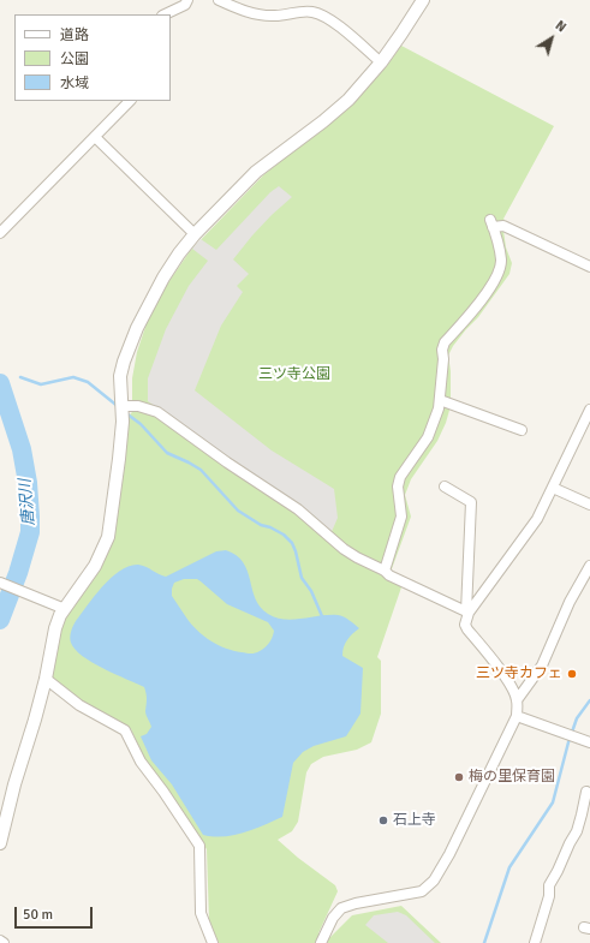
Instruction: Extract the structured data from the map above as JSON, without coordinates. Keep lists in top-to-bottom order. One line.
{"water":["唐沢川"],"parks":["三ツ寺公園"],"places":["三ツ寺カフェ","梅の里保育園","石上寺"],"legend":["道路","公園","水域"],"scale_bar":"50 m","north":"top right"}
